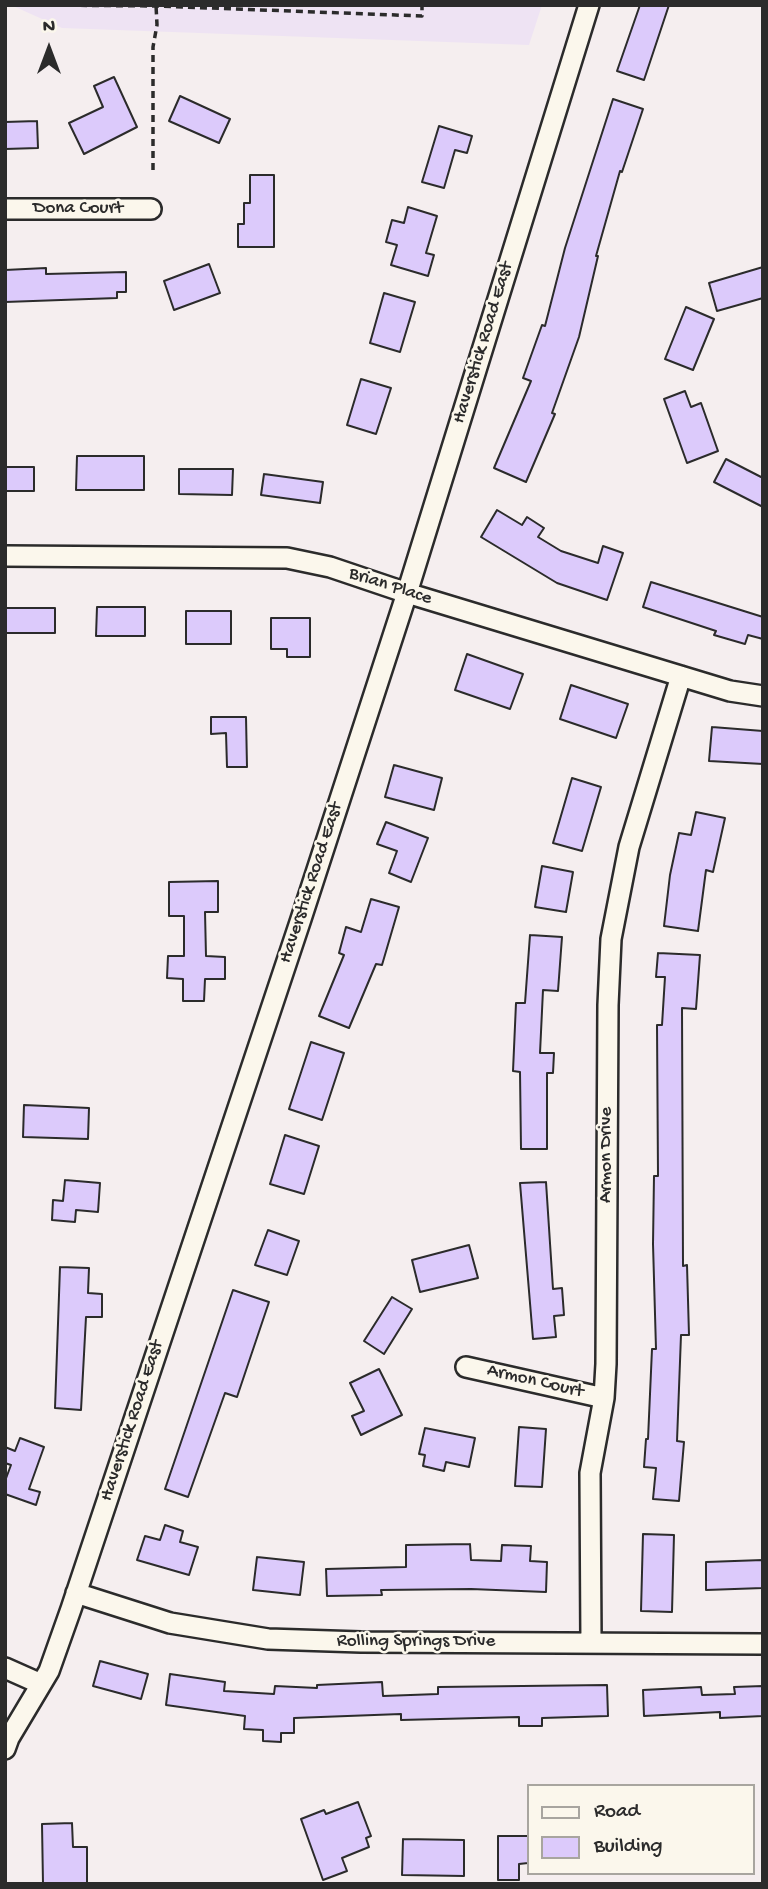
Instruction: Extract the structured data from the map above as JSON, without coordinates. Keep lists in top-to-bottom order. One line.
{"streets":{"street":["Dona Court","Haverstick Road East","Brian Place","Armon Drive","Armon Court","Rolling Springs Drive"]},"crossings":[["Haverstick Road East","Brian Place"],["Haverstick Road East","Rolling Springs Drive"],["Brian Place","Armon Drive"],["Armon Drive","Armon Court"],["Armon Drive","Rolling Springs Drive"]],"legend":["Road","Building"],"north":"top"}
